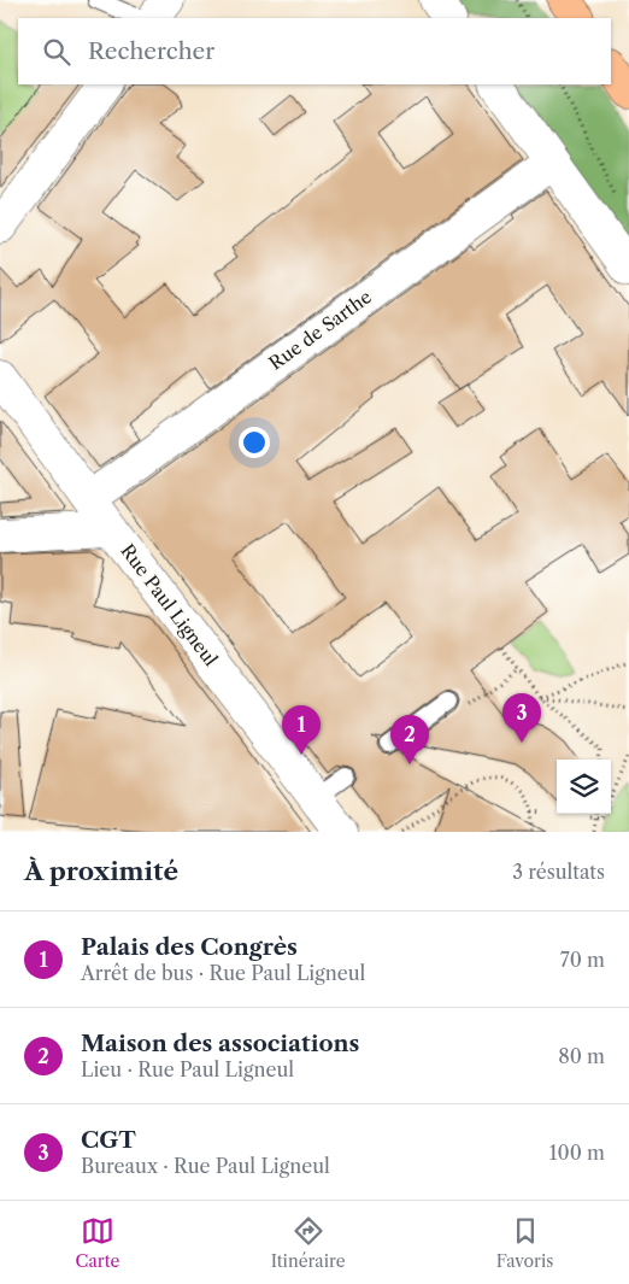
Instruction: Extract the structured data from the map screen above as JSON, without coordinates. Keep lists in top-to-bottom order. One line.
{"streets":{"street":["Rue de Sarthe","Rue Paul Ligneul"]},"crossings":[["Rue de Sarthe","Rue Paul Ligneul"]],"page":{"search":"Rechercher","pins":["3","1","2"],"heading":["À proximité","3 résultats"],"list":[{"mark":"1","name":"Palais des Congrès","note":"Arrêt de bus · Rue Paul Ligneul","value":"70 m"},{"mark":"2","name":"Maison des associations","note":"Lieu · Rue Paul Ligneul","value":"80 m"},{"mark":"3","name":"CGT","note":"Bureaux · Rue Paul Ligneul","value":"100 m"}],"nav":["Carte","Itinéraire","Favoris"]}}
